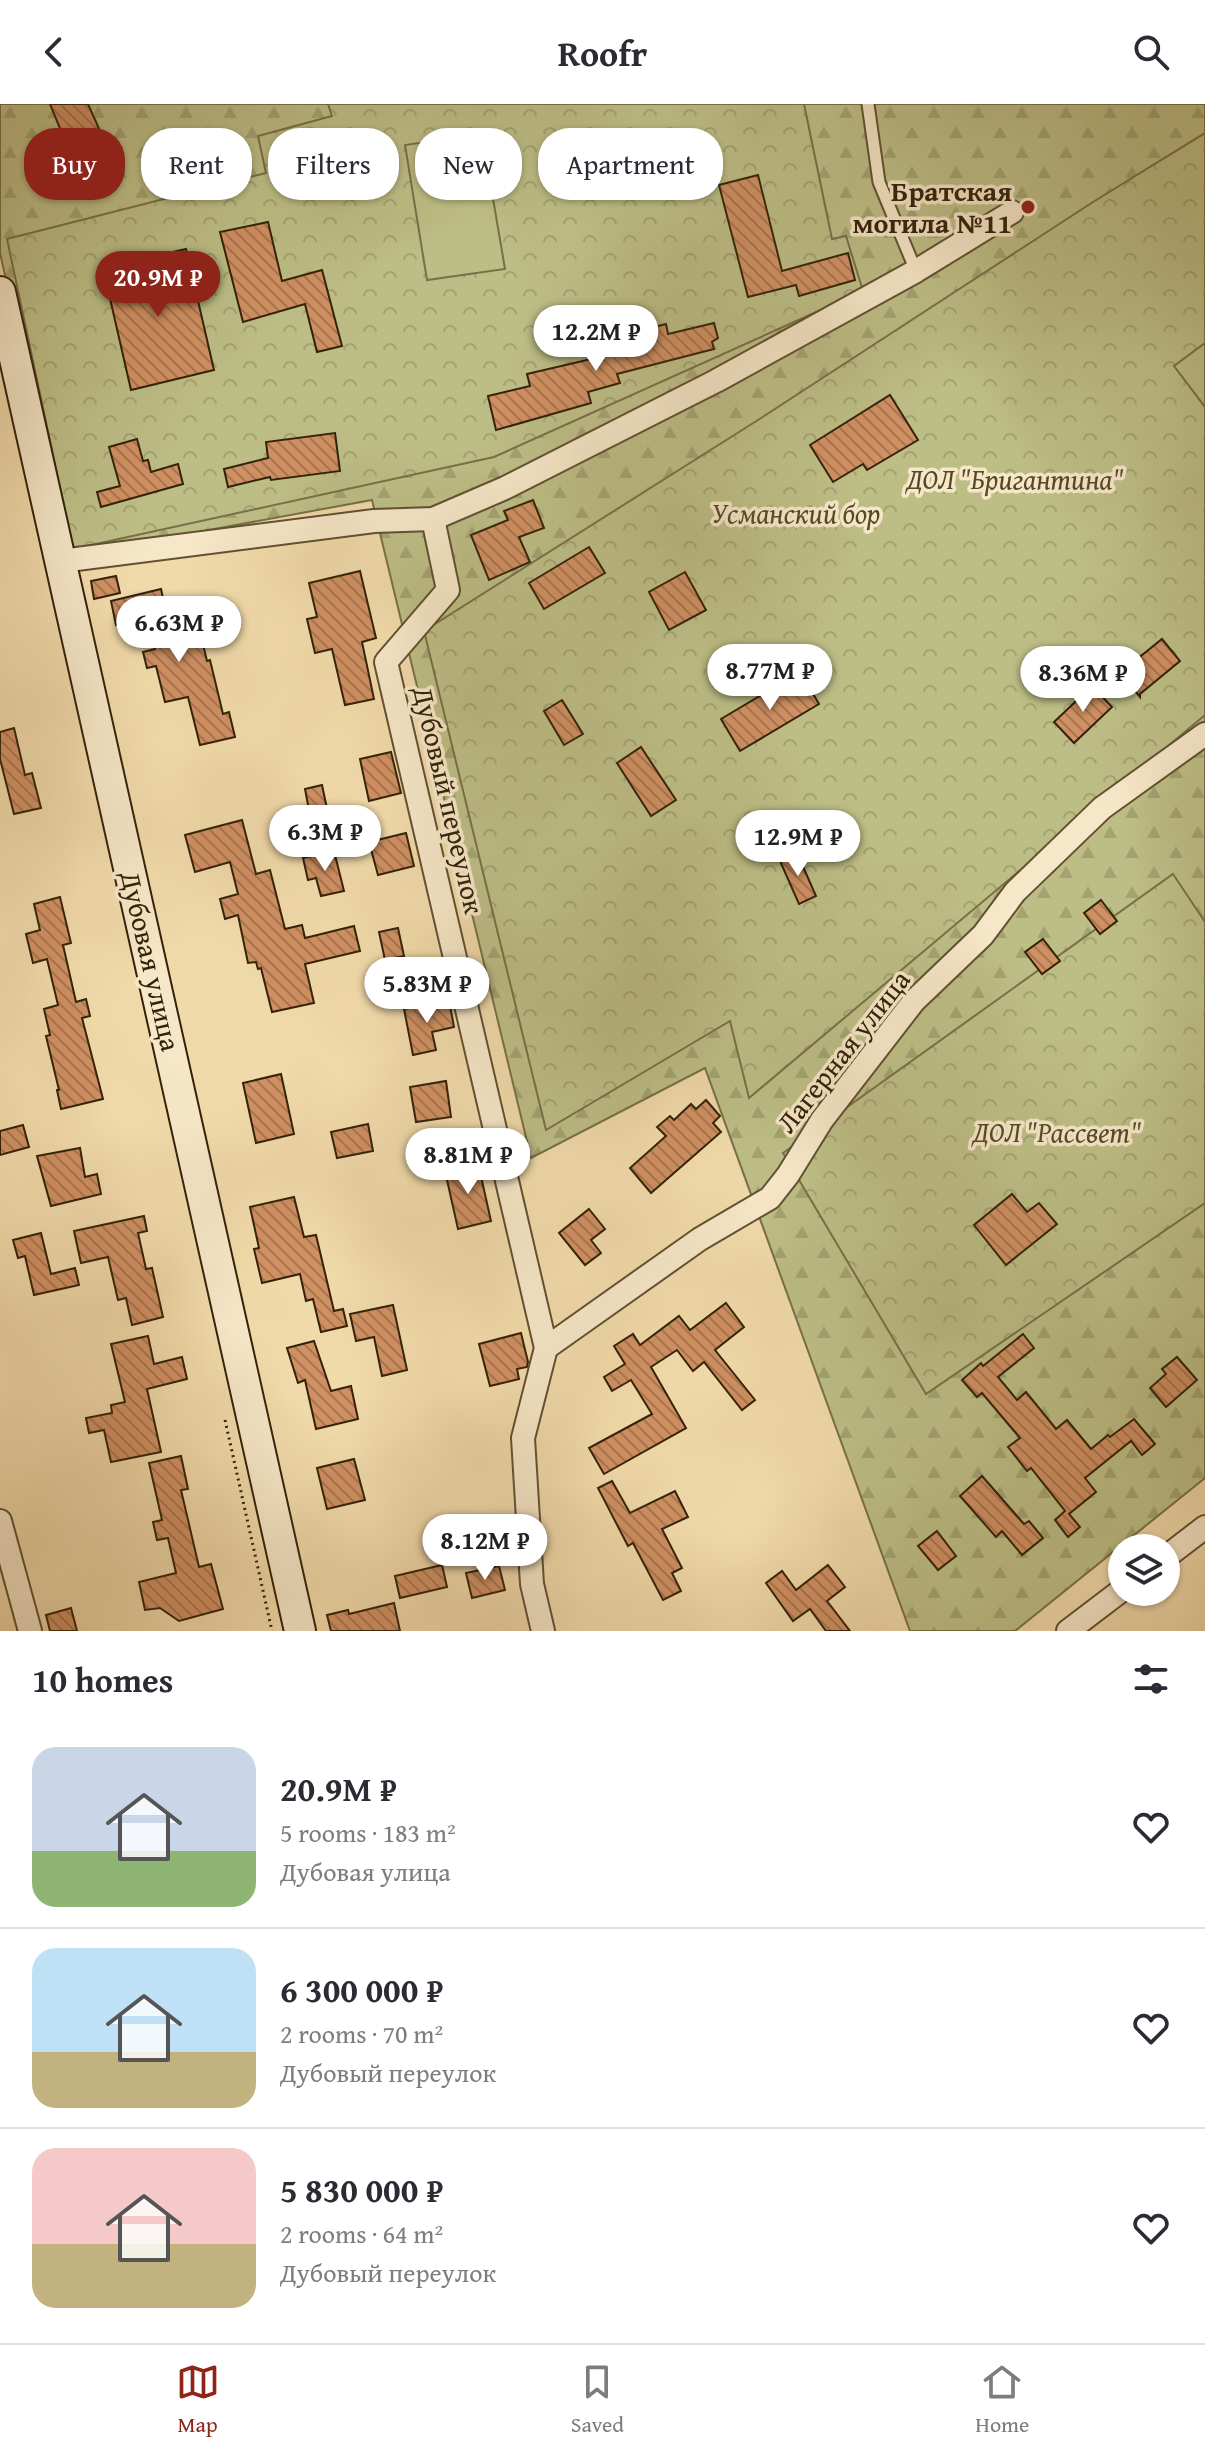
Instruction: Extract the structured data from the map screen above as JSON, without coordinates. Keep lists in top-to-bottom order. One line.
{"streets":{"street":["Дубовый переулок","Дубовая улица","Лагерная улица"]},"crossings":[["Дубовый переулок","Лагерная улица"]],"parks":["ДОЛ \"Бригантина\"","Усманский бор","ДОЛ \"Рассвет\""],"places":["Братская могила №11"],"page":{"header":"Roofr","chip":["Buy","Rent","Filters","New","Apartment"],"price":["20.9M ₽","12.2M ₽","6.63M ₽","8.77M ₽","8.36M ₽","6.3M ₽","12.9M ₽","5.83M ₽","8.81M ₽","8.12M ₽"],"heading":"10 homes","list":[{"name":"20.9M ₽","note":"5 rooms · 183 m² · Дубовая улица"},{"name":"6 300 000 ₽","note":"2 rooms · 70 m² · Дубовый переулок"},{"name":"5 830 000 ₽","note":"2 rooms · 64 m² · Дубовый переулок"}],"tabs":["Map","Saved","Home"]}}
